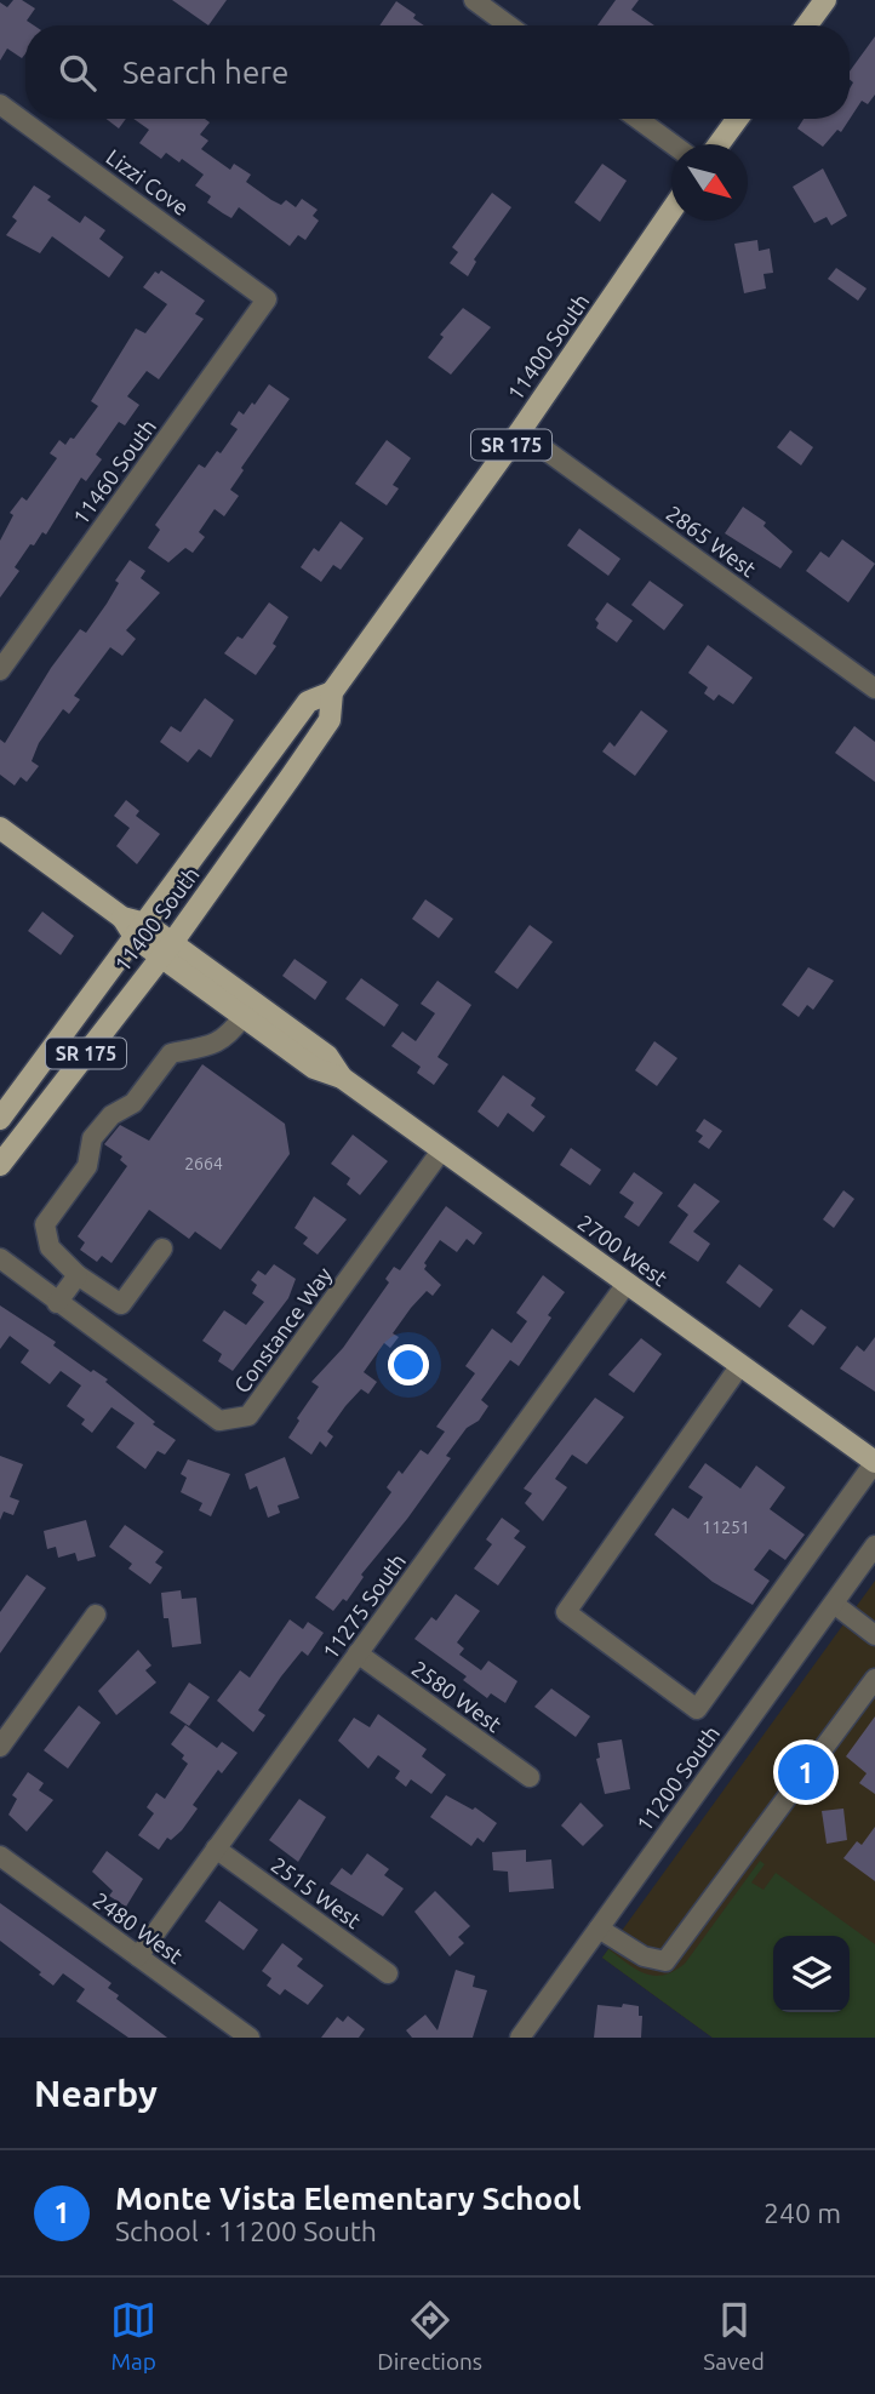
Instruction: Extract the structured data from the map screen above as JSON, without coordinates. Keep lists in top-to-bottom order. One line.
{"streets":{"main road":["11400 South","SR 175","2700 West"],"street":["Lizzi Cove","11460 South","2865 West","Constance Way","11275 South","2580 West","11200 South","2515 West","2480 West"]},"crossings":[["Lizzi Cove","11460 South"],["11400 South","2865 West"],["11400 South","2700 West"],["2700 West","Constance Way"],["2700 West","11275 South"],["11275 South","2580 West"],["11275 South","2515 West"],["11275 South","2480 West"]],"house_numbers":["2664","11251"],"north":"bottom right","page":{"search":"Search here","pins":"1","heading":"Nearby","list":[{"mark":"1","name":"Monte Vista Elementary School","note":"School · 11200 South","value":"240 m"}],"nav":["Map","Directions","Saved"]}}
